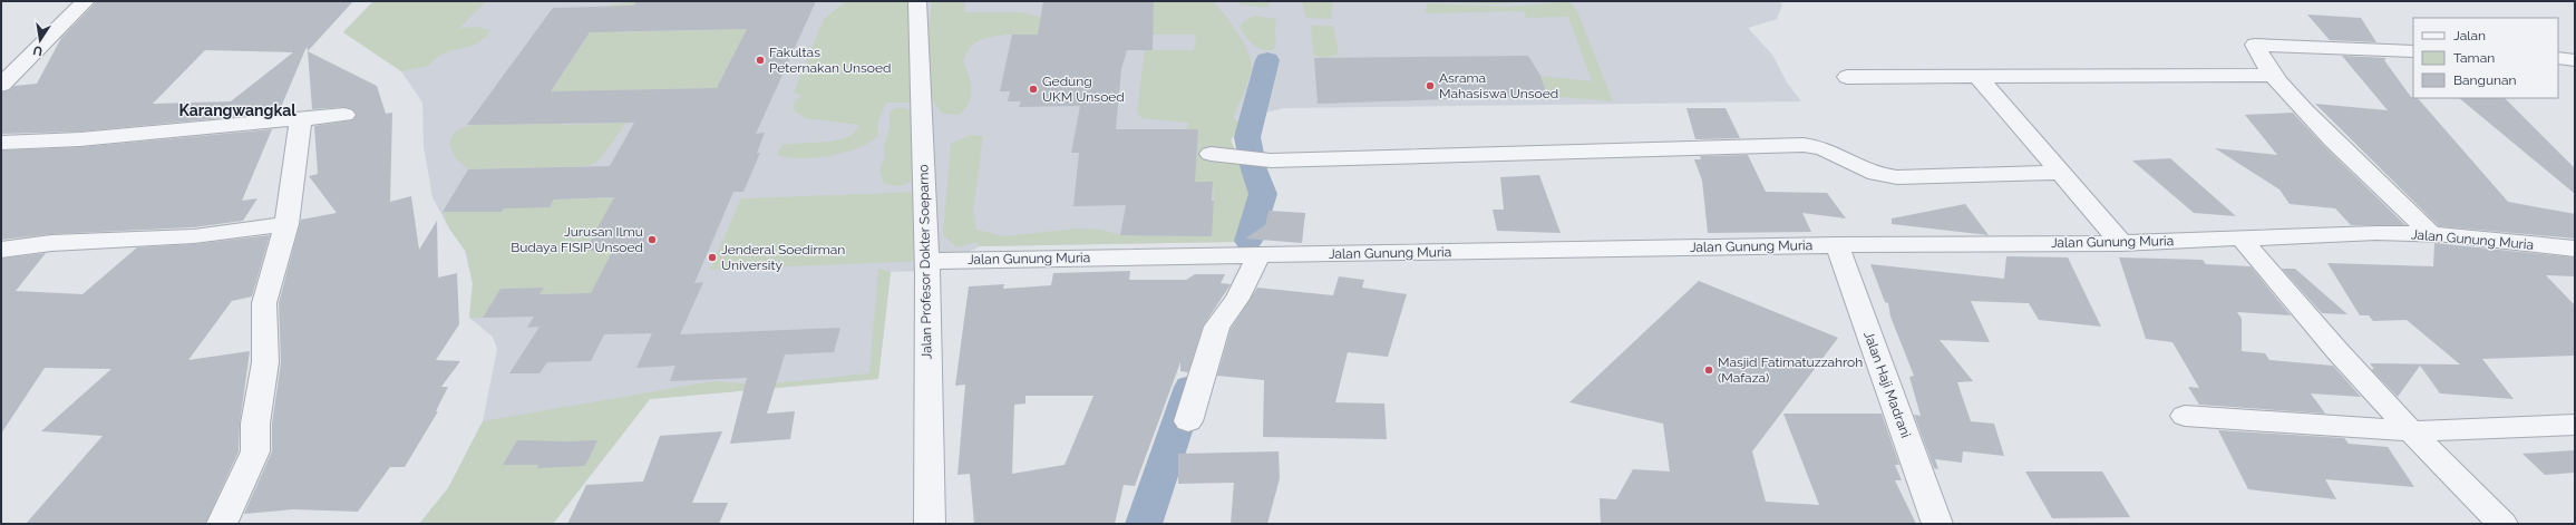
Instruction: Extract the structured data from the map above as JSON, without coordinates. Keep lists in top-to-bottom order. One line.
{"streets":{"street":["Jalan Gunung Muria","Jalan Profesor Dokter Soeparno","Jalan Haji Madrani"]},"crossings":[["Jalan Gunung Muria","Jalan Profesor Dokter Soeparno"],["Jalan Gunung Muria","Jalan Haji Madrani"]],"districts":["Karangwangkal"],"places":["Fakultas Peternakan Unsoed","Asrama Mahasiswa Unsoed","Gedung UKM Unsoed","Jurusan Ilmu Budaya FISIP Unsoed","Jenderal Soedirman University","Masjid Fatimatuzzahroh (Mafaza)"],"legend":["Jalan","Taman","Bangunan"],"north":"bottom"}
